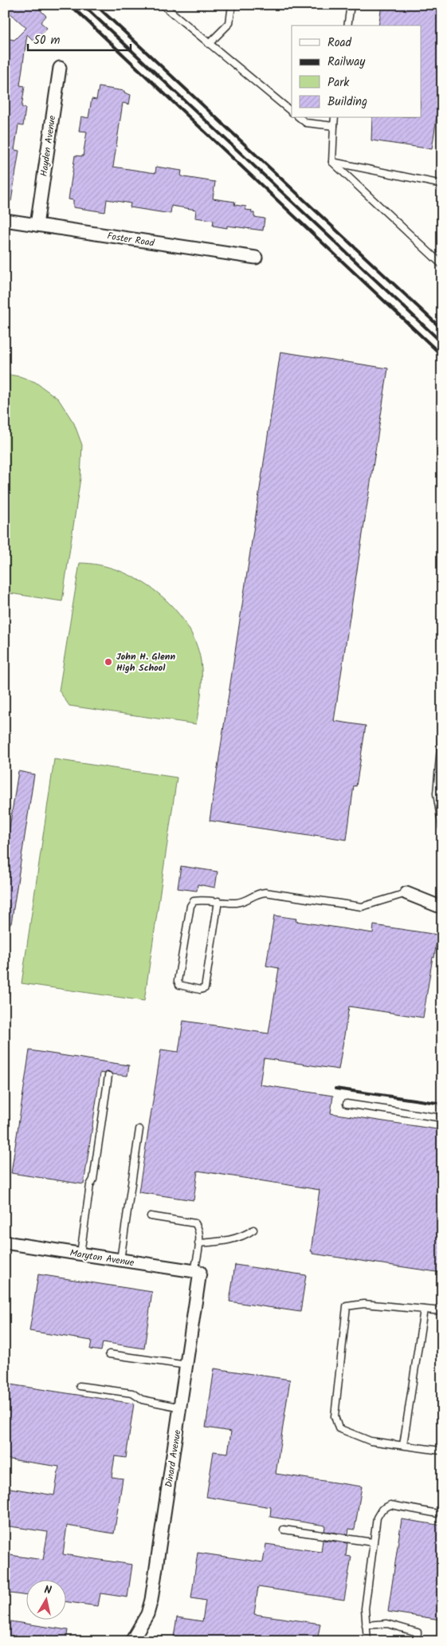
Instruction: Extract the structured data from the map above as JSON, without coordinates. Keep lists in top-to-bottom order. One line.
{"streets":{"street":["Hayden Avenue","Foster Road","Maryton Avenue","Dinard Avenue"]},"crossings":[["Hayden Avenue","Foster Road"],["Maryton Avenue","Dinard Avenue"]],"places":["John H. Glenn High School"],"legend":["Road","Railway","Park","Building"],"scale_bar":"50 m","north":"top"}
